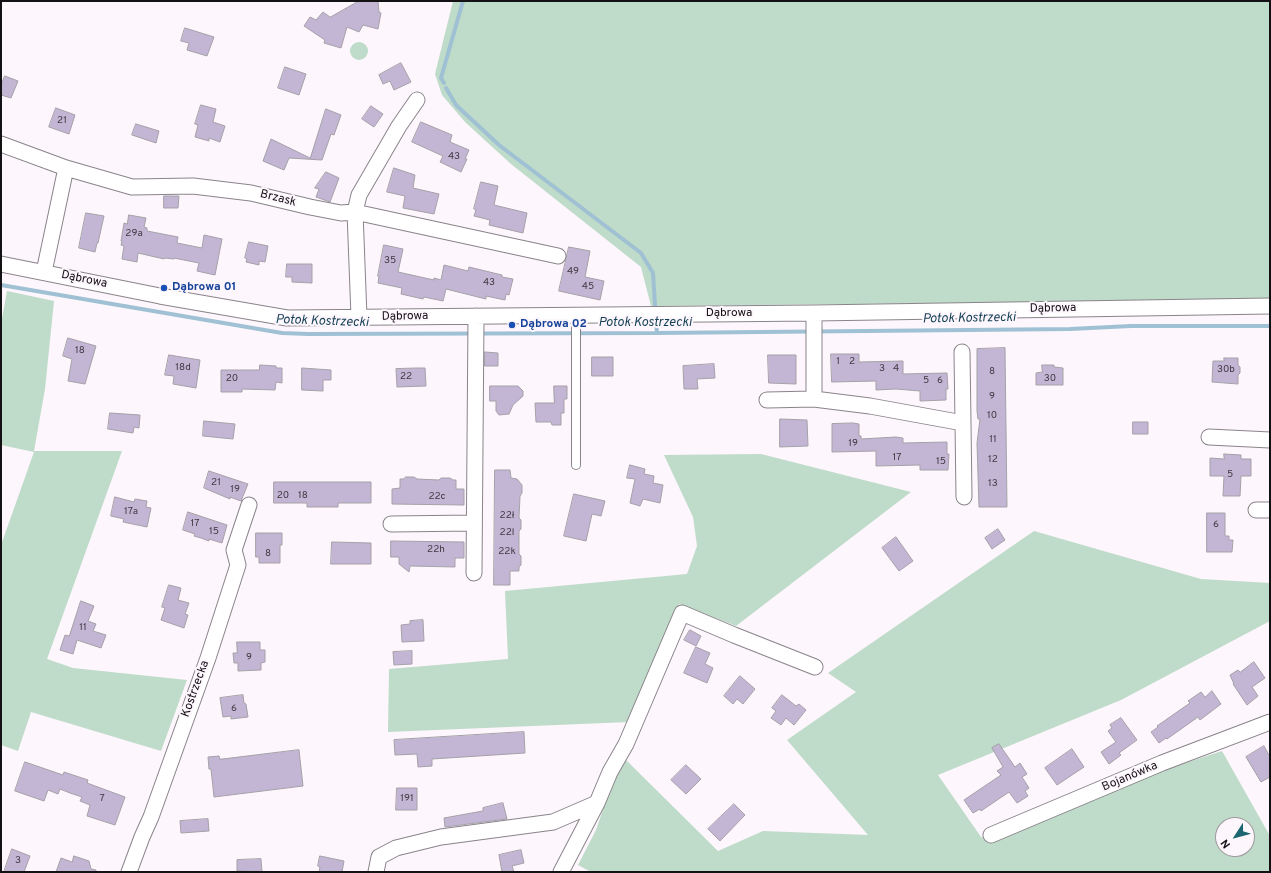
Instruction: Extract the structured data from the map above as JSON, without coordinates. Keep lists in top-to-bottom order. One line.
{"streets":{"street":["Brzask","Dąbrowa","Kostrzecka","Bojanówka"]},"water":["Potok Kostrzecki"],"places":["Dąbrowa 01","Dąbrowa 02"],"house_numbers":["21","43","29a","35","49","43","45","18","1","2","18d","3","4","30b","8","22","20","30","5","6","9","10","11","19","17","12","15","5","21","13","19","20","18","22c","17a","22ł","17","6","15","22l","22h","22k","8","11","9","6","7","191","3"],"north":"bottom left"}
